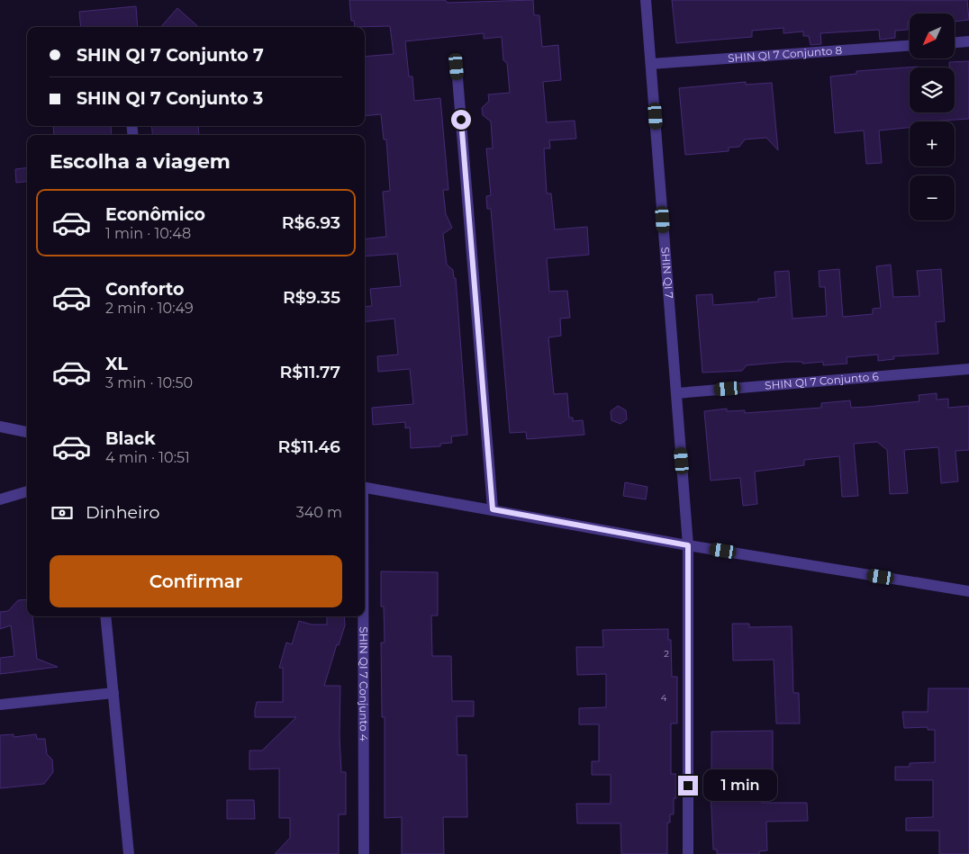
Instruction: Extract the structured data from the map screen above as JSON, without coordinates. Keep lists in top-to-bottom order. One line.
{"streets":{"street":["SHIN QI 7 Conjunto 8","SHIN QI 7","SHIN QI 7 Conjunto 6","SHIN QI 7 Conjunto 4"]},"crossings":[["SHIN QI 7 Conjunto 8","SHIN QI 7"],["SHIN QI 7","SHIN QI 7 Conjunto 6"]],"house_numbers":["2","4"],"north":"bottom left","page":{"map_buttons":["+","−"],"banner":["SHIN QI 7 Conjunto 7","SHIN QI 7 Conjunto 3"],"heading":"Escolha a viagem","list":[{"name":"Econômico","note":"1 min · 10:48","value":"R$6.93"},{"name":"Conforto","note":"2 min · 10:49","value":"R$9.35"},{"name":"XL","note":"3 min · 10:50","value":"R$11.77"},{"name":"Black","note":"4 min · 10:51","value":"R$11.46"}],"pay":["Dinheiro","340 m"],"buttons":"Confirmar","bubble":"1 min"}}
